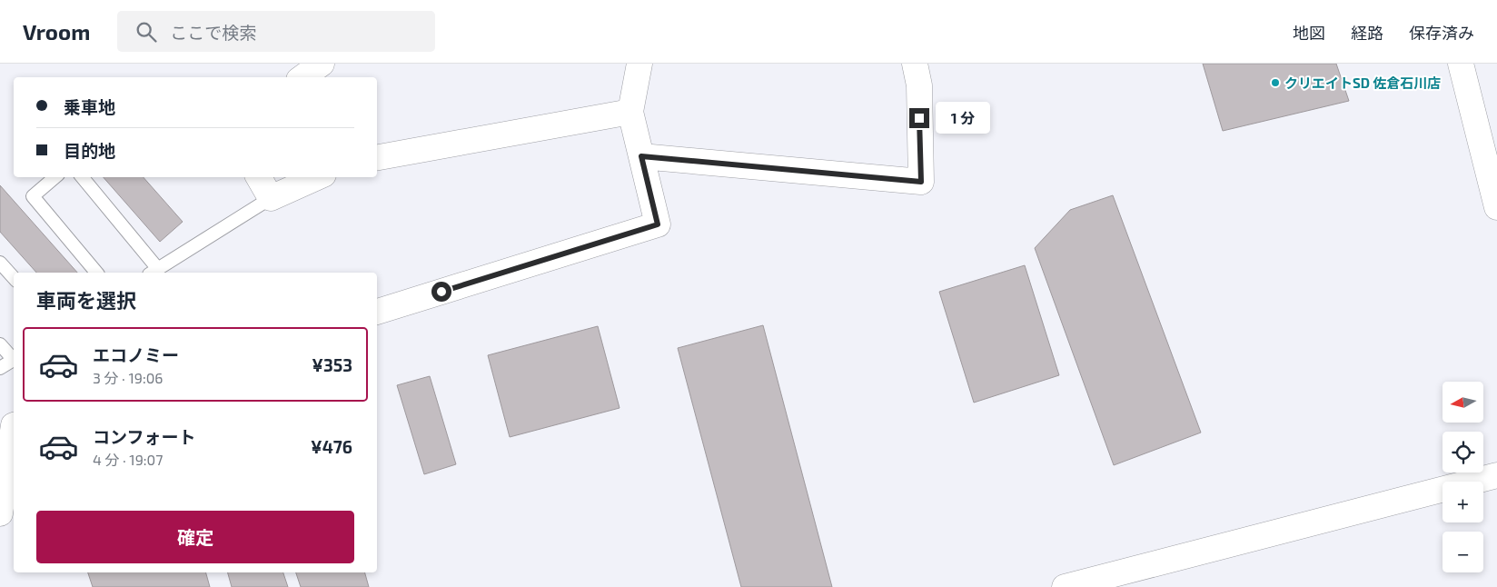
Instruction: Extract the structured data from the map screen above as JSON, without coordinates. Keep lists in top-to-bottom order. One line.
{"places":["クリエイトSD 佐倉石川店"],"north":"left","page":{"header":"Vroom","search":"ここで検索","nav":["地図","経路","保存済み"],"banner":["乗車地","目的地"],"bubble":"1 分","heading":"車両を選択","list":[{"name":"エコノミー","note":"3 分 · 19:06","value":"¥353"},{"name":"コンフォート","note":"4 分 · 19:07","value":"¥476"}],"map_buttons":["+","−"],"buttons":"確定"}}
